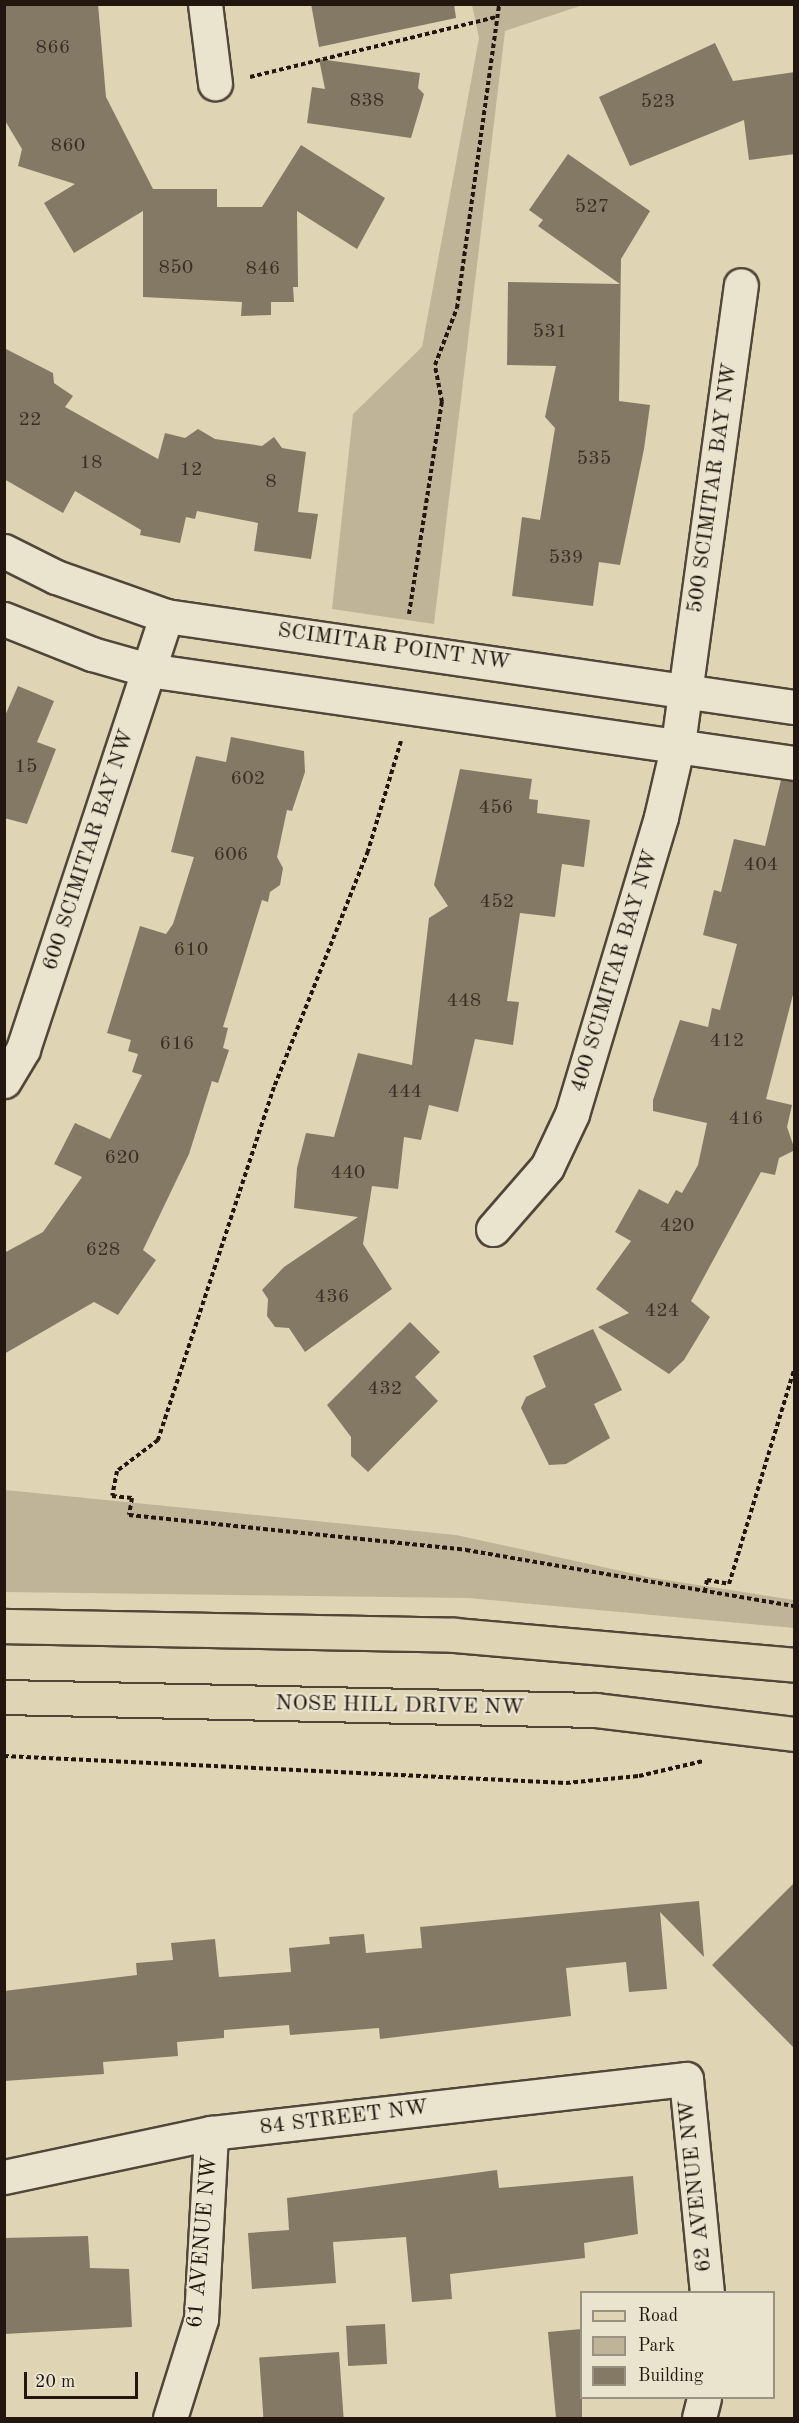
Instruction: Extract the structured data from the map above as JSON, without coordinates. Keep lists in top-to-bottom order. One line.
{"streets":{"main road":["NOSE HILL DRIVE NW"],"street":["500 SCIMITAR BAY NW","SCIMITAR POINT NW","600 SCIMITAR BAY NW","400 SCIMITAR BAY NW","84 STREET NW","62 AVENUE NW","61 AVENUE NW"]},"crossings":[["500 SCIMITAR BAY NW","SCIMITAR POINT NW"],["500 SCIMITAR BAY NW","400 SCIMITAR BAY NW"],["SCIMITAR POINT NW","600 SCIMITAR BAY NW"],["SCIMITAR POINT NW","400 SCIMITAR BAY NW"],["84 STREET NW","62 AVENUE NW"],["84 STREET NW","61 AVENUE NW"]],"house_numbers":["866","838","523","860","527","850","846","531","22","535","18","12","8","539","15","602","456","606","404","452","610","448","412","616","444","416","620","440","420","628","436","424","432"],"legend":["Road","Park","Building"],"scale_bar":"20 m"}
